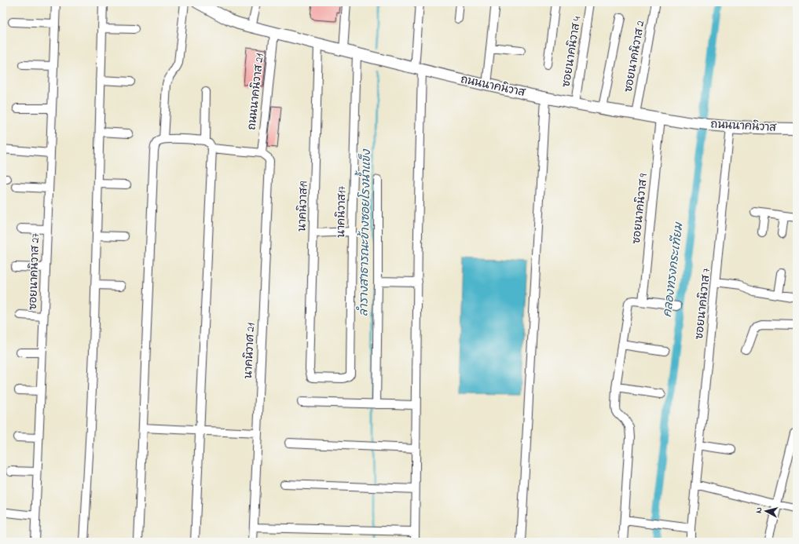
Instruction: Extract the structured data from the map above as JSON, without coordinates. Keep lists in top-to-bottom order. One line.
{"streets":{"main road":["ถนนนาคนิวาส"],"street":["ซอยนาคนิวาส 4","ซอยนาคนิวาส 2","ถนนนาคนิวาส 21","นาคนิวาส19","ซอยนาคนิวาส 9","นาคนิวาส17","ซอยนาคนิวาส 27","ซอยนาคนิวาส 7","นาคนิวาศ 21"]},"crossings":[["ซอยนาคนิวาส 4","ถนนนาคนิวาส"],["ซอยนาคนิวาส 2","ถนนนาคนิวาส"],["ถนนนาคนิวาส","ถนนนาคนิวาส 21"],["ถนนนาคนิวาส","นาคนิวาส19"],["ถนนนาคนิวาส","ซอยนาคนิวาส 9"],["ถนนนาคนิวาส","นาคนิวาส17"],["ถนนนาคนิวาส","ซอยนาคนิวาส 7"],["ถนนนาคนิวาส 21","นาคนิวาศ 21"],["นาคนิวาส19","นาคนิวาส17"]],"water":["ลำรางสาธารณะข้างซอยโรงน้ำแข็ง","คลองทรงกระเทียม"],"north":"left"}
